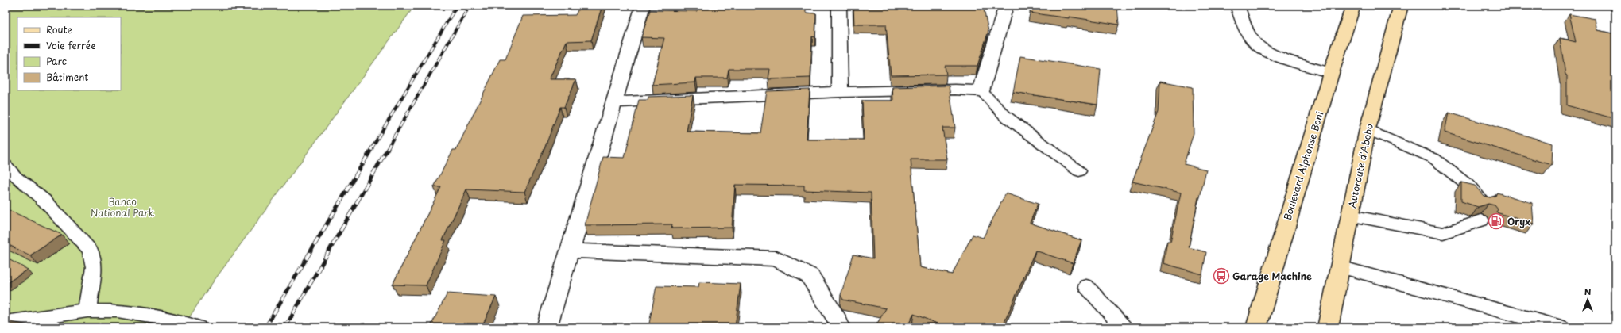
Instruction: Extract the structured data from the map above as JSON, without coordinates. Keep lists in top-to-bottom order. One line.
{"streets":{"main road":["Boulevard Alphonse Boni","Autoroute d'Abobo"]},"parks":["Banco National Park"],"places":{"fuel station":["Oryx"],"bus stop":["Garage Machine"]},"legend":["Route","Voie ferrée","Parc","Bâtiment"],"north":"top"}
